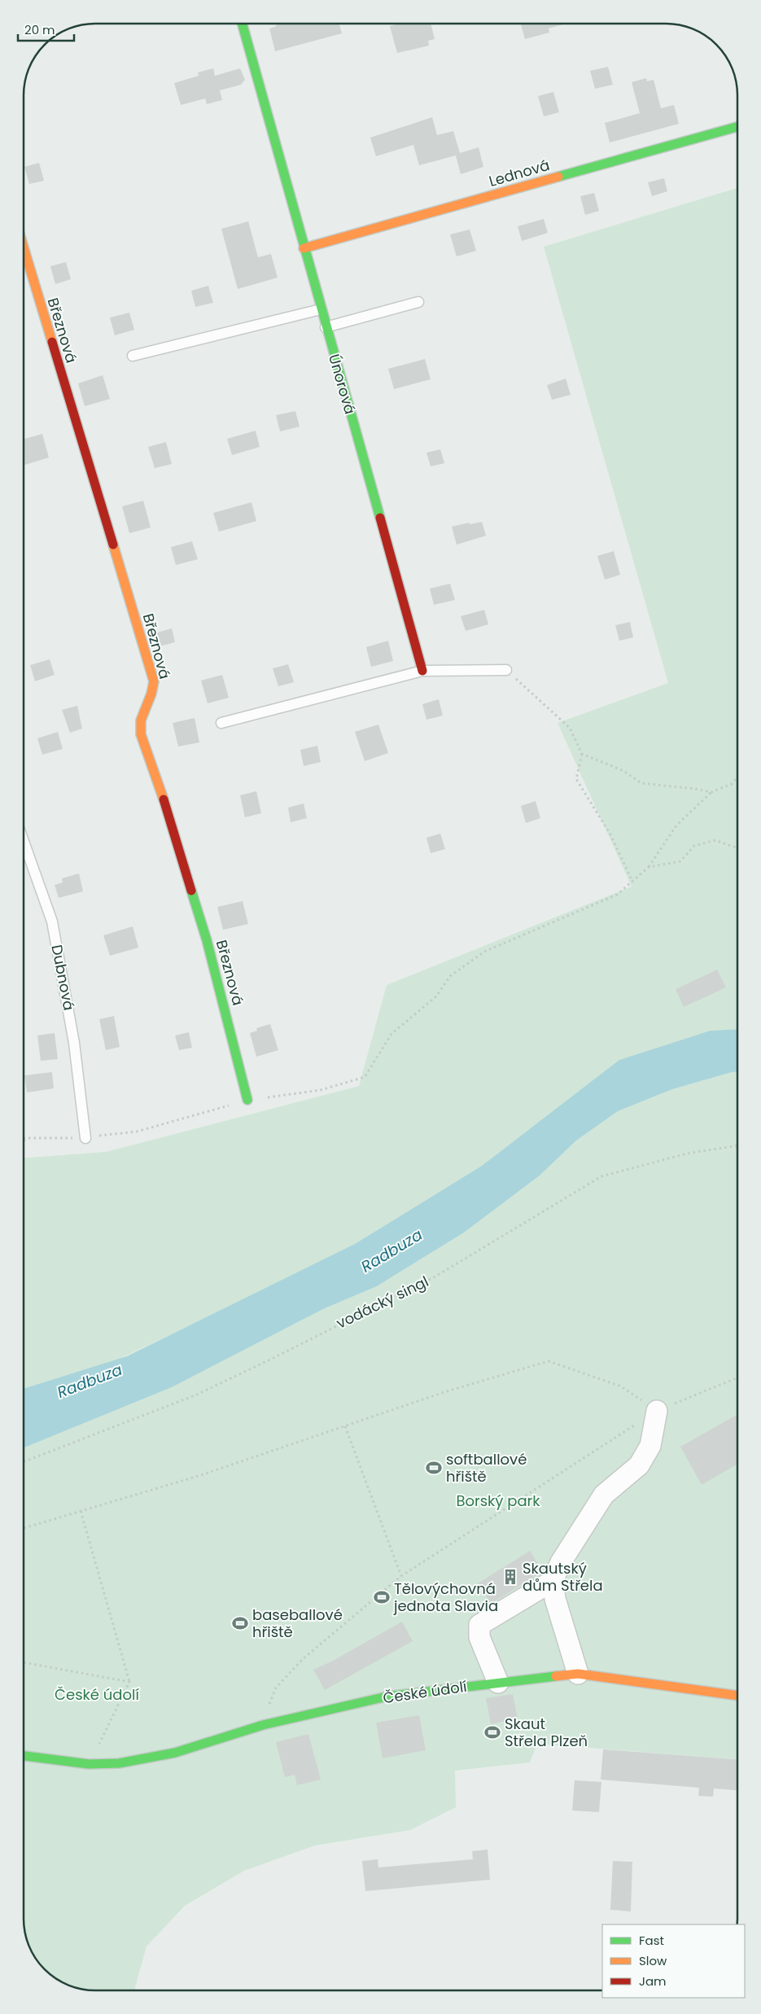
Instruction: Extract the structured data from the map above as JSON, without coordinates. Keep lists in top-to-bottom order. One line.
{"streets":{"street":["Lednová","Březnová","Únorová","České údolí"],"lane":["Dubnová"],"path":["vodácký singl"]},"crossings":[["Lednová","Únorová"]],"water":["Radbuza"],"parks":["Borský park","České údolí"],"places":{"sports":["softballové hřiště","Tělovýchovná jednota Slavia","baseballové hřiště","Skaut Střela Plzeň"],"building":["Skautský dům Střela"]},"legend":["Fast","Slow","Jam"],"scale_bar":"20 m"}
